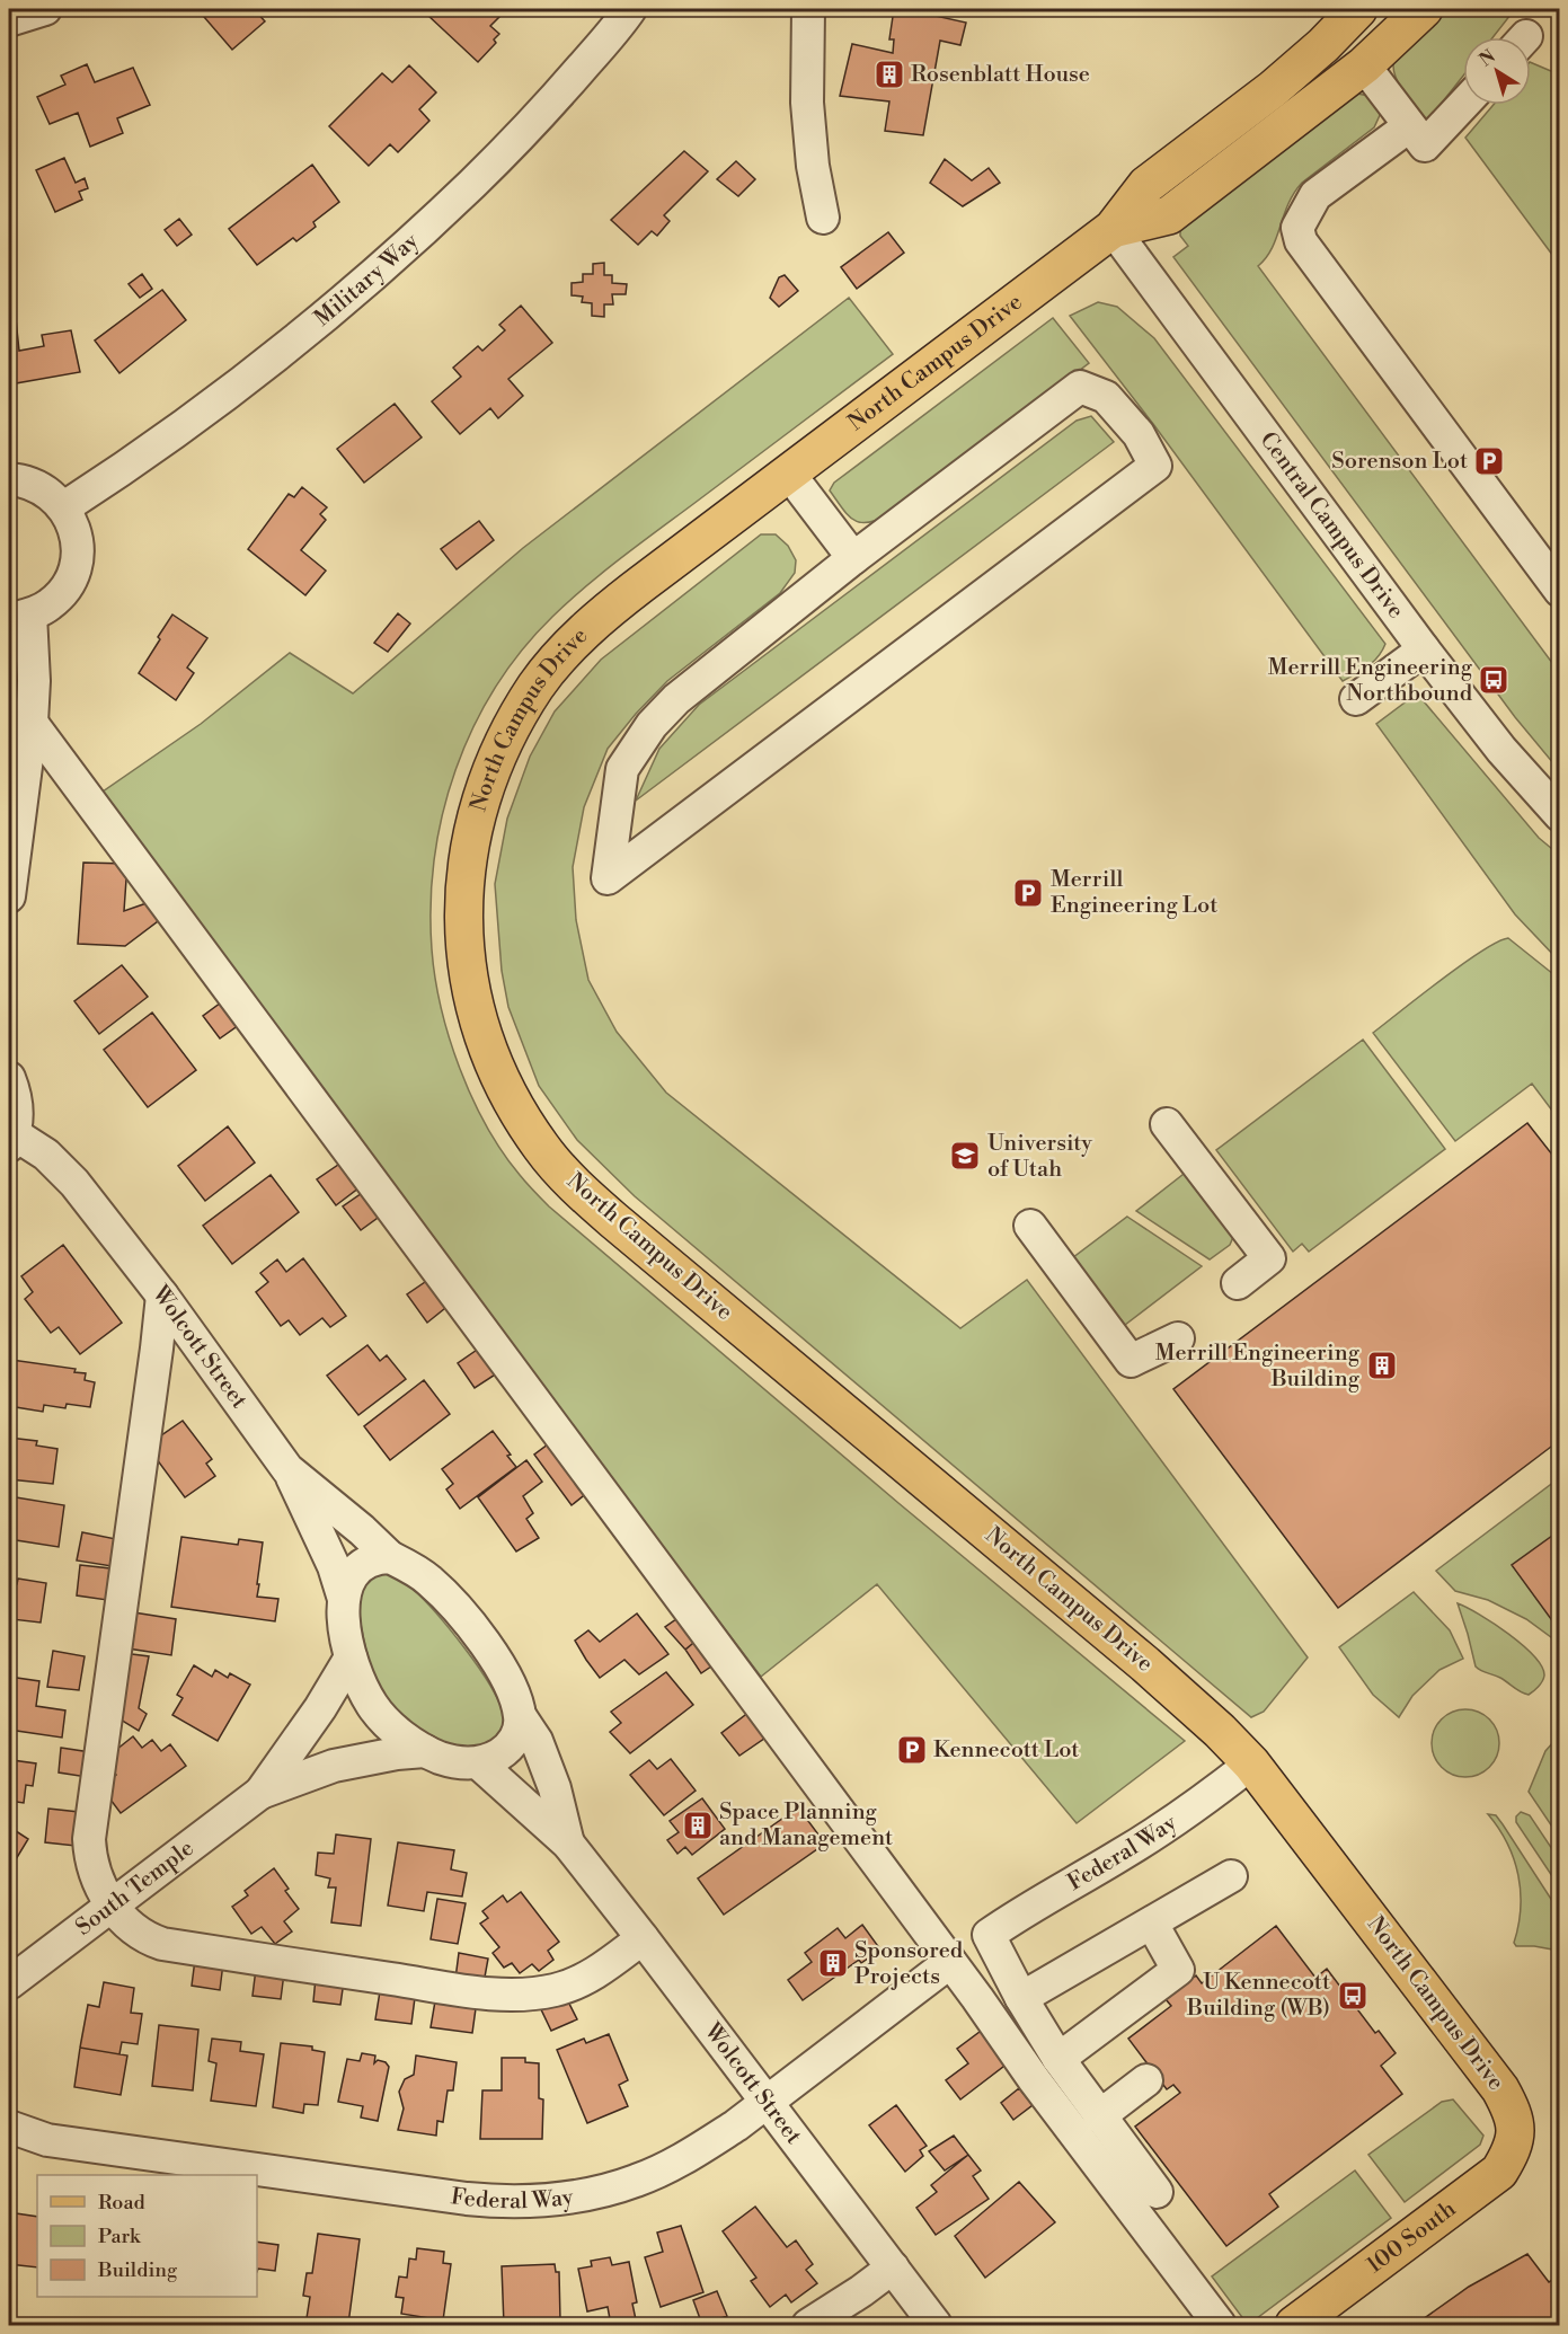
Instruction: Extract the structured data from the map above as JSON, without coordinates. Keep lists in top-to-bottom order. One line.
{"streets":{"main road":["North Campus Drive","100 South"],"street":["Military Way","Central Campus Drive","Wolcott Street","Federal Way","South Temple"]},"crossings":[["North Campus Drive","Central Campus Drive"],["North Campus Drive","Federal Way"],["North Campus Drive","100 South"],["Wolcott Street","Federal Way"]],"places":{"building":["Rosenblatt House","Merrill Engineering Building","Space Planning and Management","Sponsored Projects"],"parking":["Sorenson Lot","Merrill Engineering Lot","Kennecott Lot"],"bus stop":["Merrill Engineering Northbound","U Kennecott Building (WB)"],"school or university":["University of Utah"]},"legend":["Road","Park","Building"],"north":"top left"}
